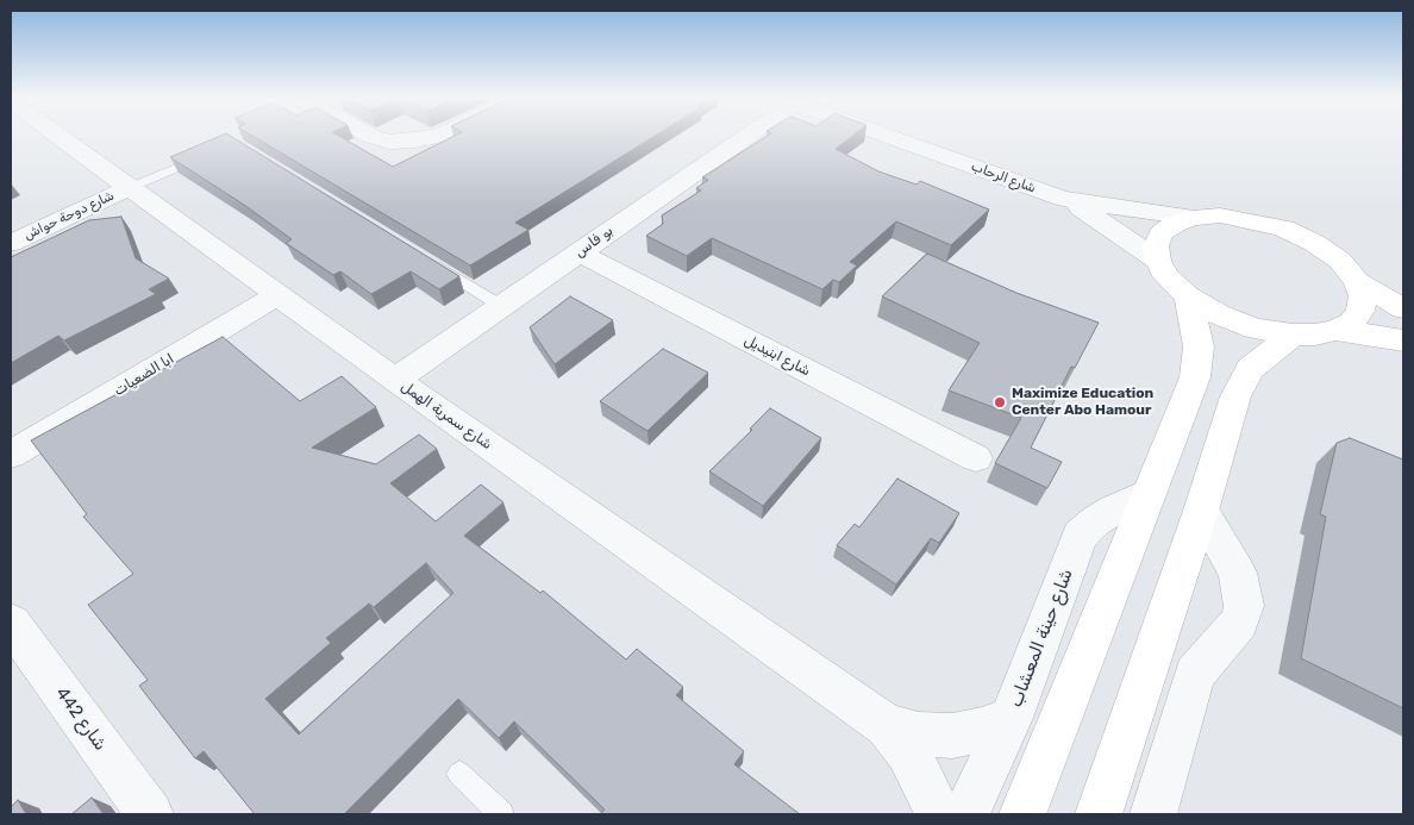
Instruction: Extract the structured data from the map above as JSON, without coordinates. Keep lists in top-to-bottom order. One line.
{"streets":{"street":["شارع الرحاب","شارع دوحة حواش","بو فاس","شارع ابنيديل","ابا الضعيات","شارع سمرية الهمل","شارع حينة المعشاب","شارع 442"]},"crossings":[["شارع دوحة حواش","شارع سمرية الهمل"],["بو فاس","شارع ابنيديل"],["بو فاس","شارع سمرية الهمل"],["ابا الضعيات","شارع سمرية الهمل"],["شارع سمرية الهمل","شارع حينة المعشاب"]],"places":["Maximize Education Center Abo Hamour"]}
